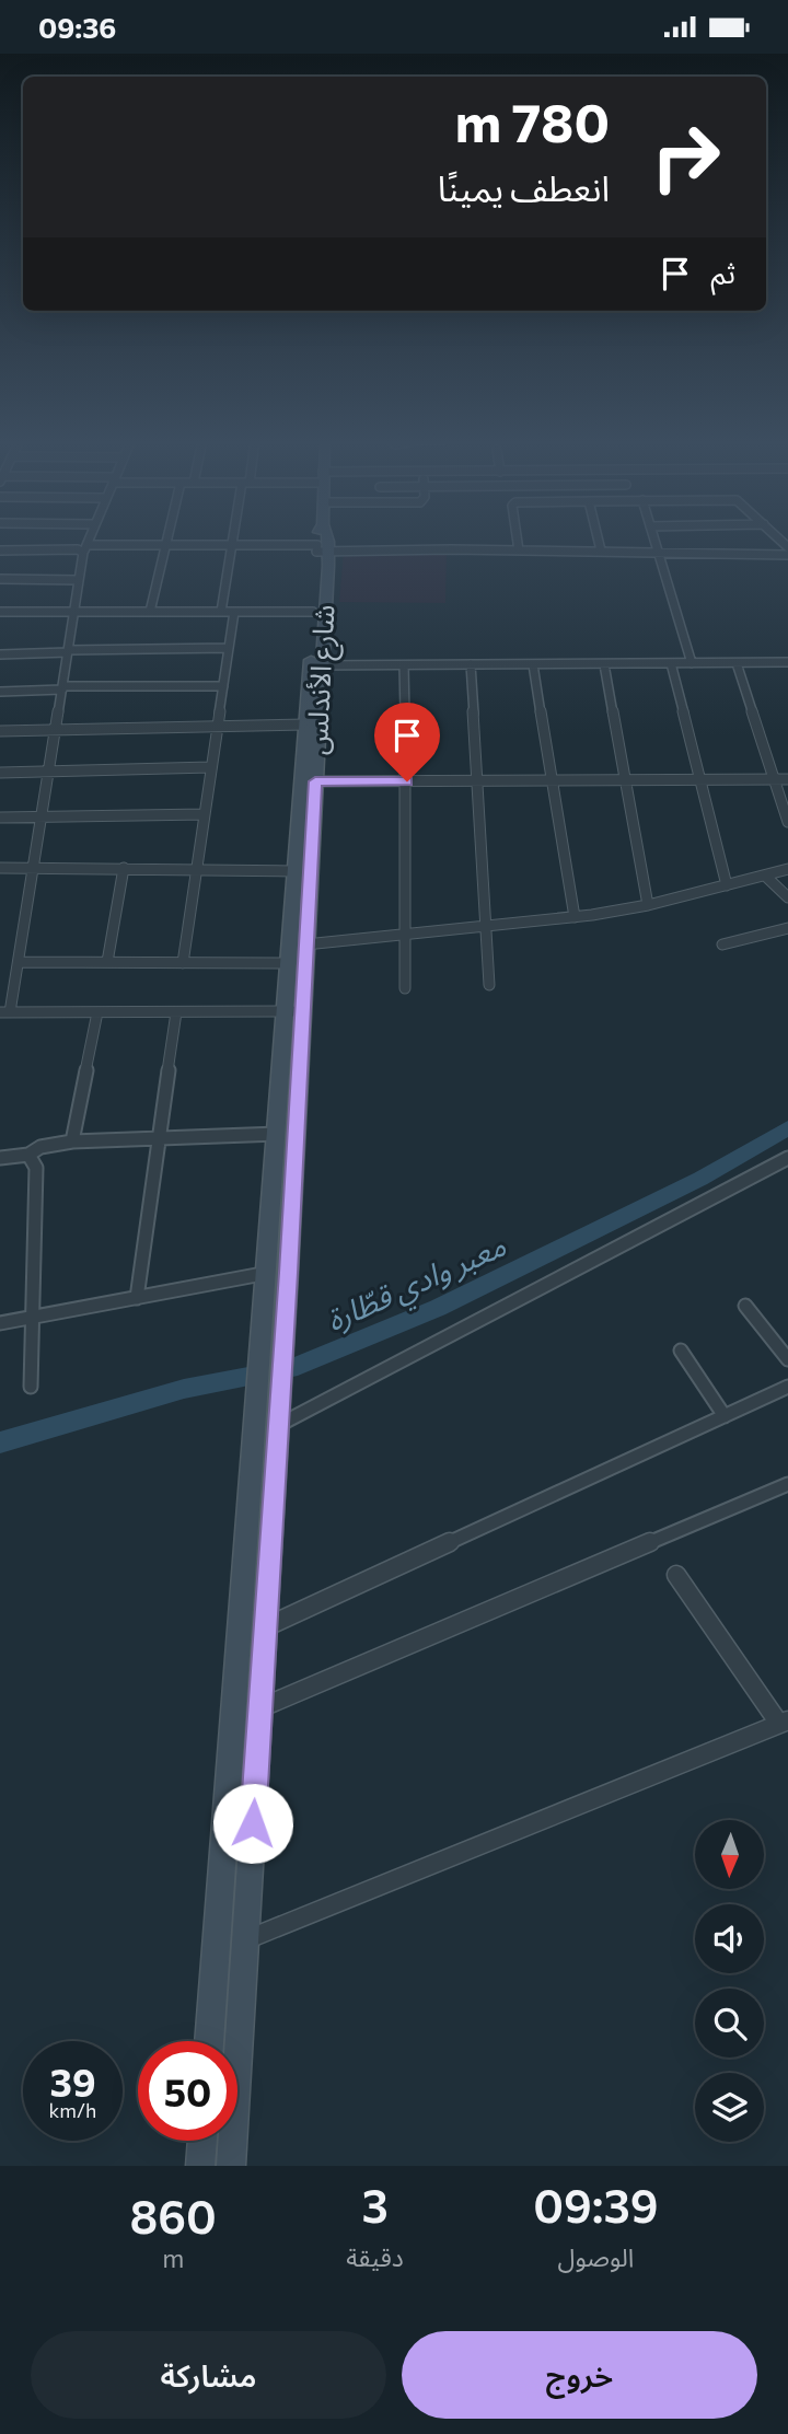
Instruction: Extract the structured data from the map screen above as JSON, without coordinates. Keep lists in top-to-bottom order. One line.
{"streets":{"main road":["شارع الأندلس"]},"water":["معبر وادي قطّارة"],"north":"bottom","page":{"status":"09:36","turn":["780 m","انعطف يمينًا"],"then":"ثم","speed":"39 km/h","limit":"50","eta":["09:39","الوصول","3","دقيقة","860","m"],"buttons":["خروج","مشاركة"]}}
